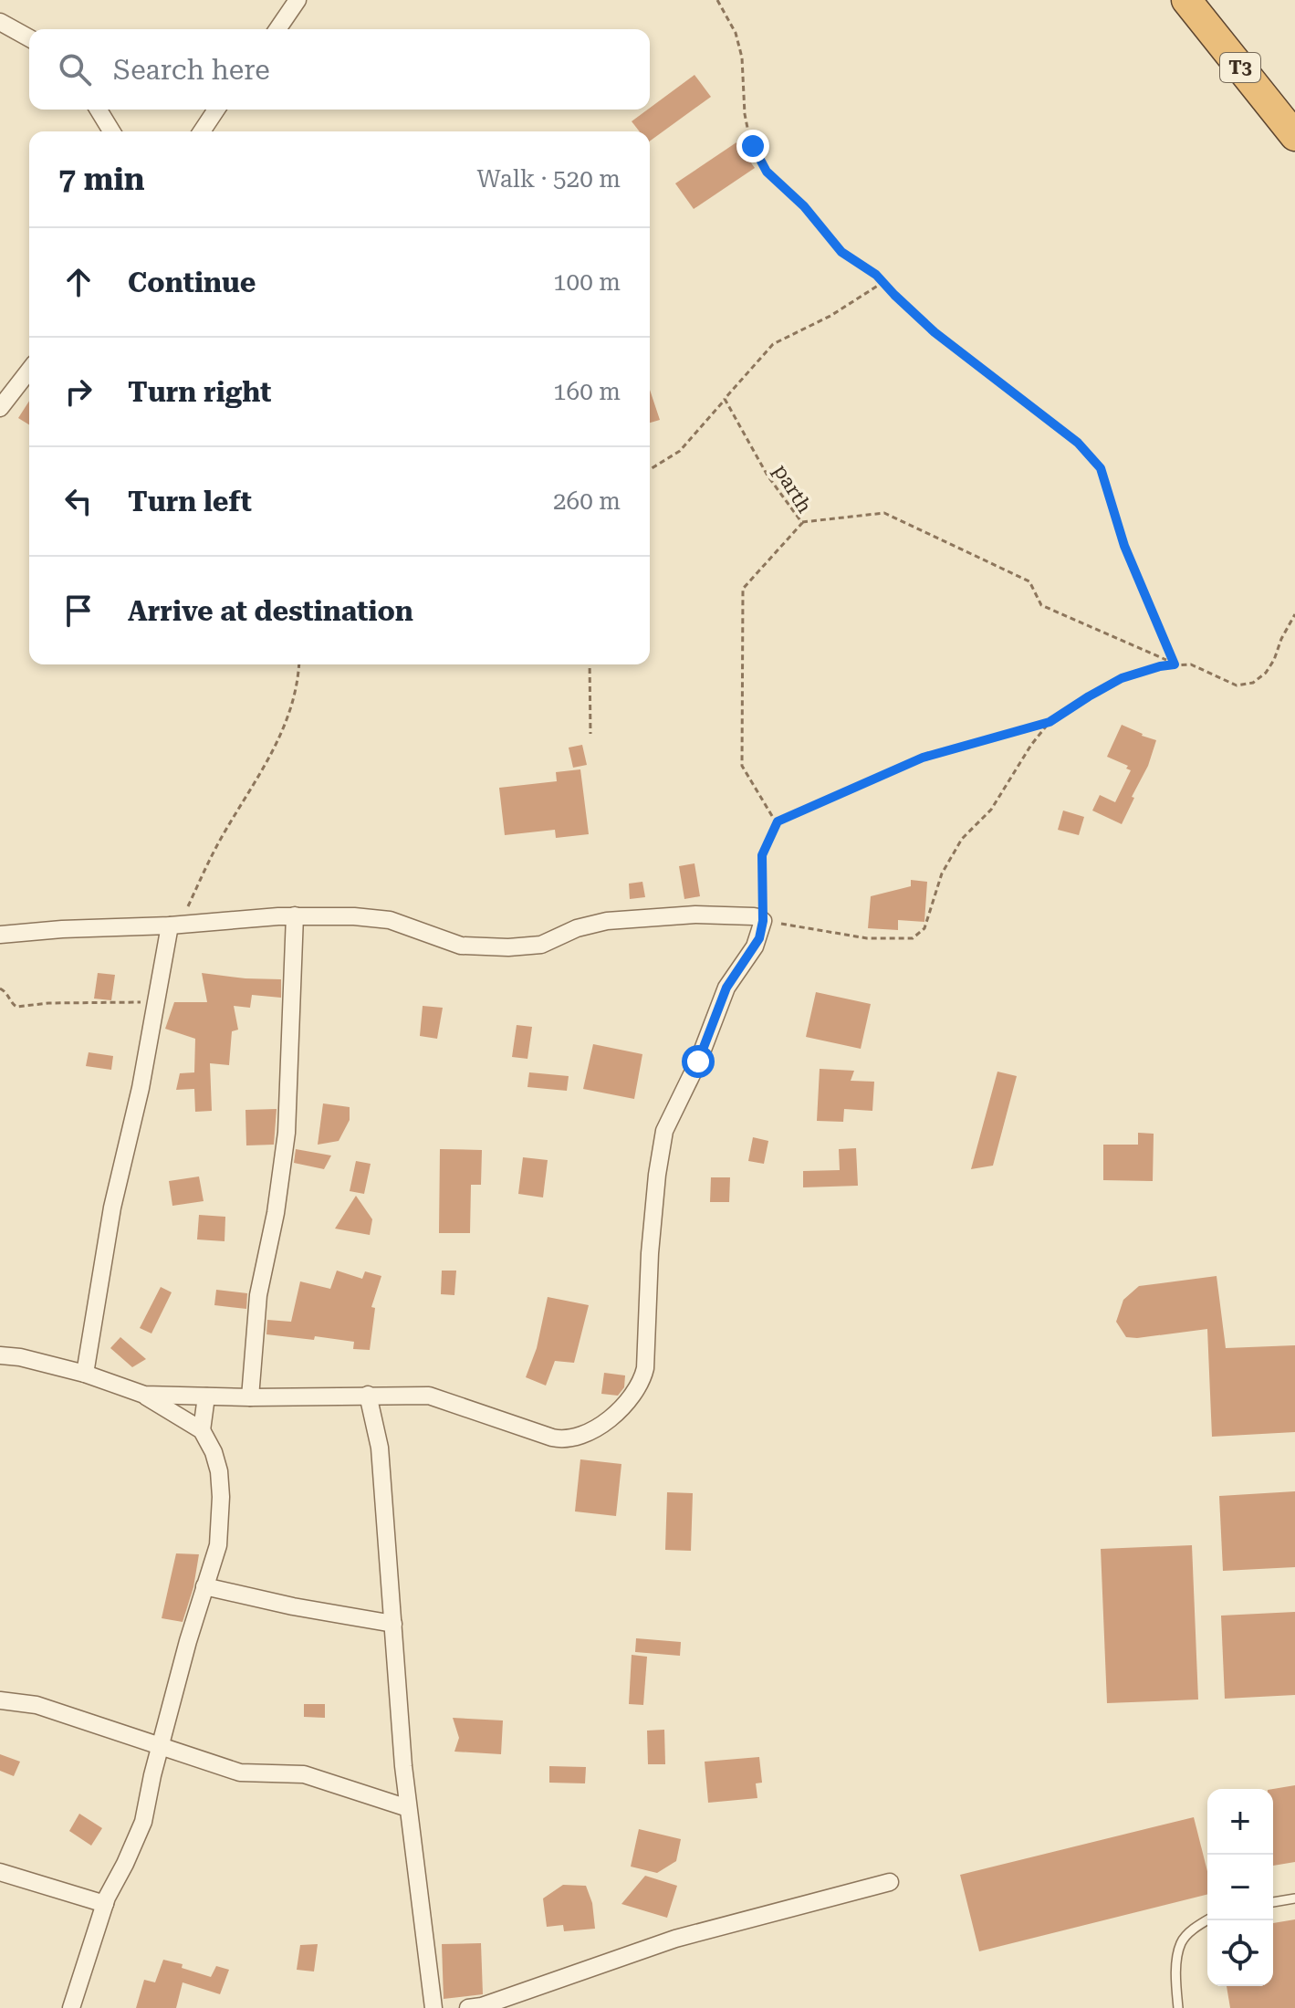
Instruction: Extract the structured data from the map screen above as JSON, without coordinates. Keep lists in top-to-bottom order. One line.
{"streets":{"highway":["T3"],"path":["parth"]},"page":{"search":"Search here","heading":["7 min","Walk · 520 m"],"list":[["Continue","100 m"],["Turn right","160 m"],["Turn left","260 m"],"Arrive at destination"],"map_buttons":["+","−"]}}
